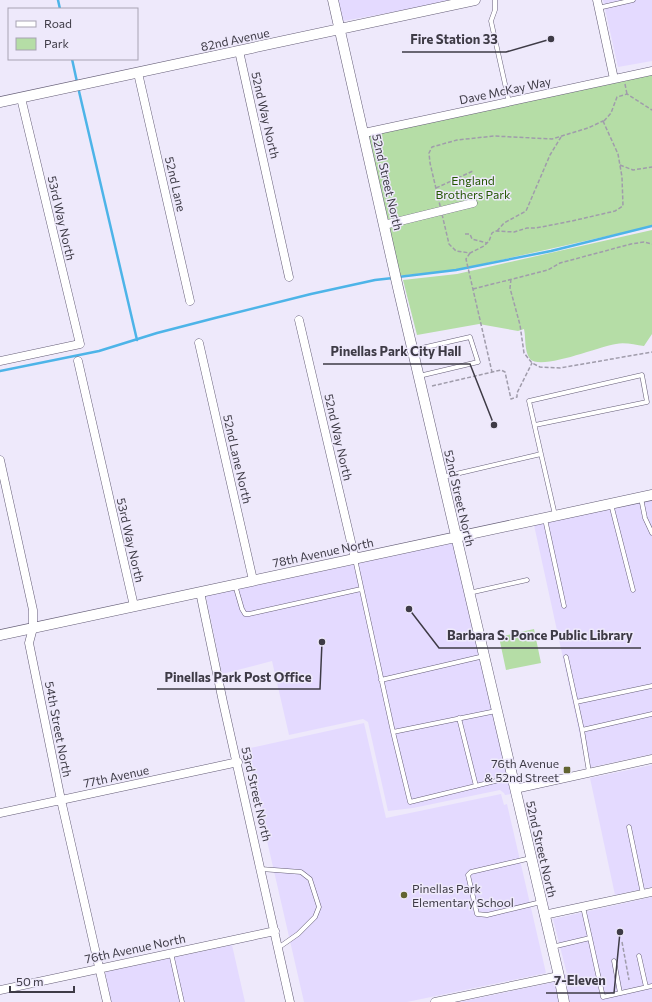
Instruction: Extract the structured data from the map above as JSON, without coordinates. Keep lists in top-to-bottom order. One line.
{"streets":{"street":["82nd Avenue","Dave McKay Way","52nd Way North","52nd Street North","52nd Lane","53rd Way North","52nd Lane North","78th Avenue North","54th Street North","77th Avenue","53rd Street North","76th Avenue North"]},"crossings":[["82nd Avenue","52nd Way North"],["82nd Avenue","52nd Street North"],["82nd Avenue","52nd Lane"],["82nd Avenue","53rd Way North"],["Dave McKay Way","52nd Street North"],["52nd Way North","78th Avenue North"],["52nd Street North","78th Avenue North"],["53rd Way North","78th Avenue North"],["52nd Lane North","78th Avenue North"],["78th Avenue North","54th Street North"],["78th Avenue North","53rd Street North"],["54th Street North","77th Avenue"],["54th Street North","76th Avenue North"],["77th Avenue","53rd Street North"],["53rd Street North","76th Avenue North"]],"parks":["England Brothers Park"],"places":{"other":["Fire Station 33","Pinellas Park City Hall","Barbara S. Ponce Public Library","Pinellas Park Post Office","Pinellas Park Elementary School","7-Eleven"],"transit":["76th Avenue & 52nd Street"]},"legend":["Road","Park"],"scale_bar":"50 m"}
